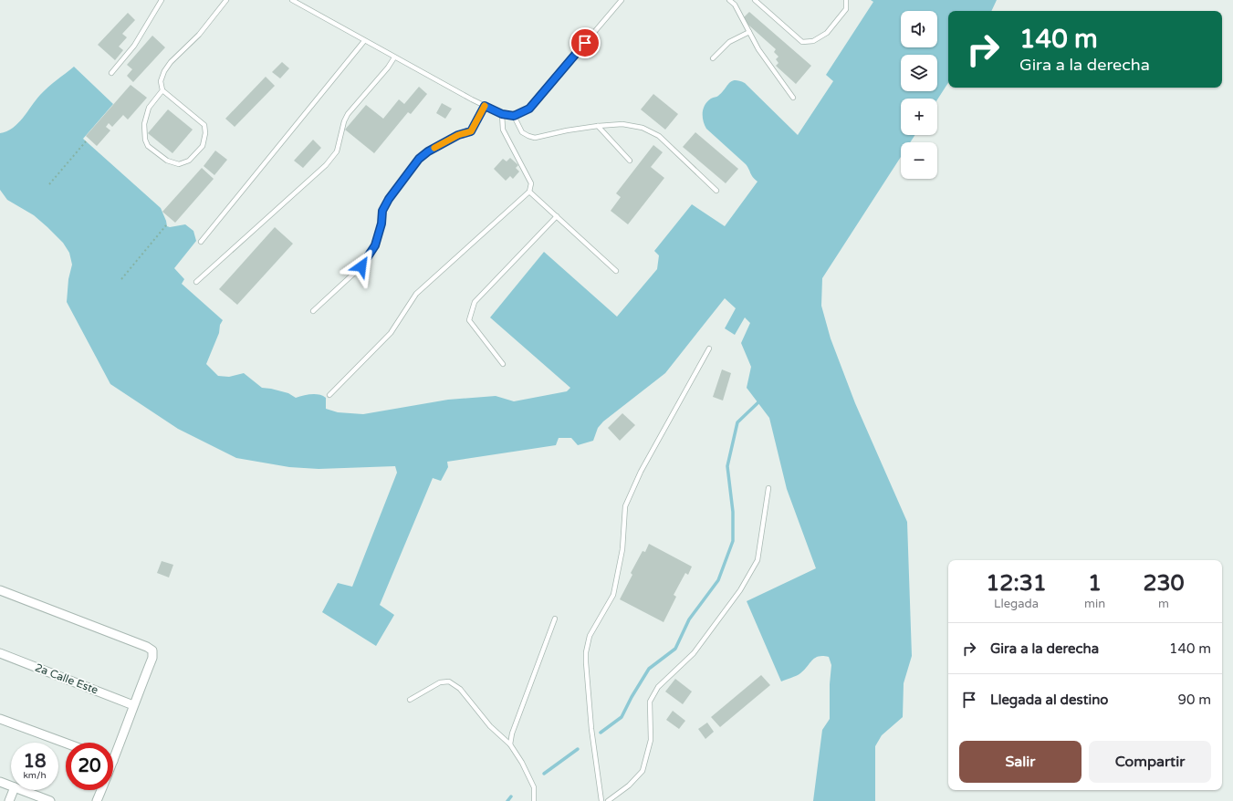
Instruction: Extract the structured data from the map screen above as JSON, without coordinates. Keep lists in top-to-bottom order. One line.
{"streets":{"street":["2a Calle Este"]},"page":{"map_buttons":["+","−"],"turn":["140 m","Gira a la derecha"],"eta":["12:31","Llegada","1","min","230","m"],"list":[{"name":"Gira a la derecha","value":"140 m"},{"name":"Llegada al destino","value":"90 m"}],"buttons":["Salir","Compartir"],"speed":"18 km/h","limit":"20"}}
